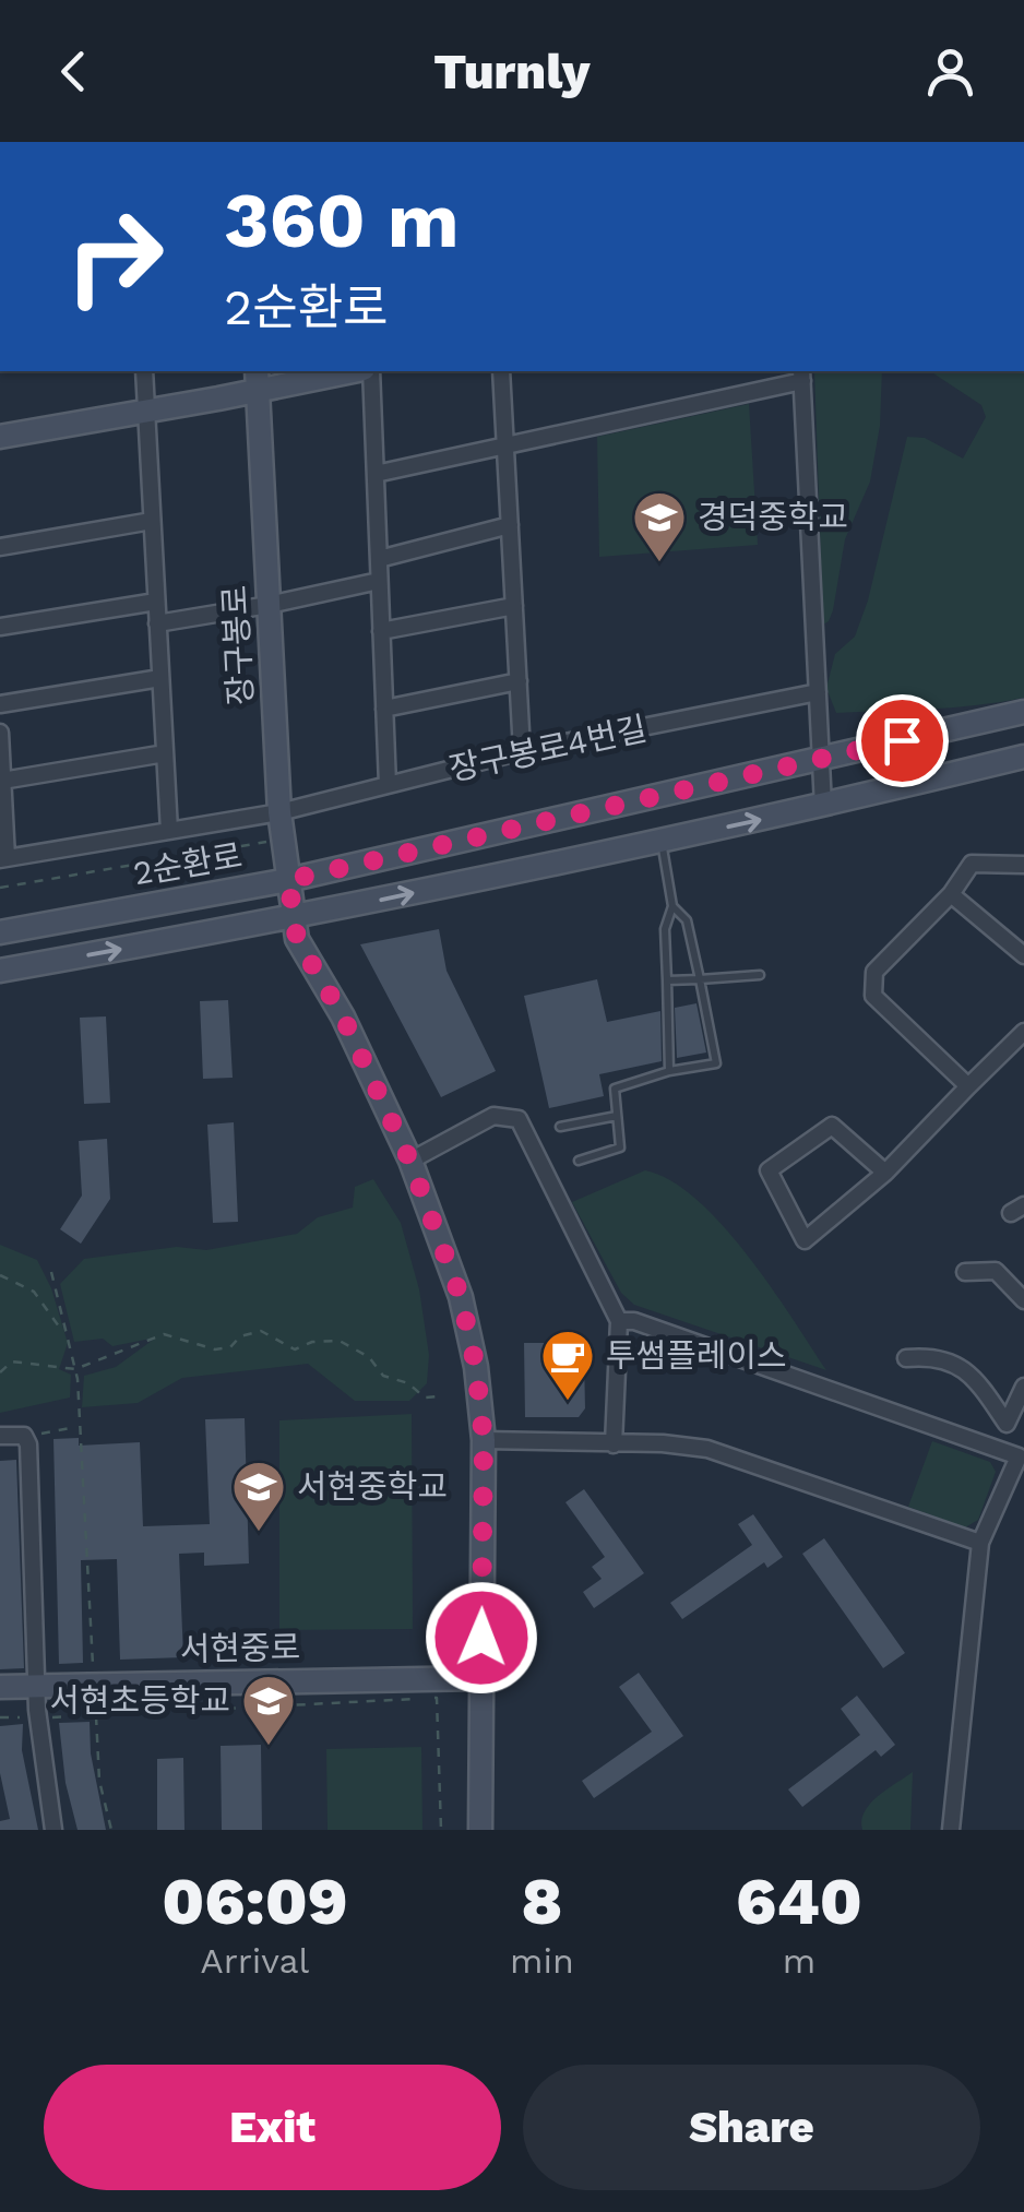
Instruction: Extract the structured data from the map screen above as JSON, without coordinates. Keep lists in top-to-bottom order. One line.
{"streets":{"street":["장구봉로","장구봉로4번길","2순환로","서현중로"]},"crossings":[["장구봉로","장구봉로4번길"],["장구봉로","2순환로"],["장구봉로","서현중로"]],"places":{"school or university":["경덕중학교","서현중학교","서현초등학교"],"cafe":["투썸플레이스"]},"page":{"header":"Turnly","turn":["360 m","2순환로"],"eta":["06:09","Arrival","8","min","640","m"],"buttons":["Exit","Share"]}}
